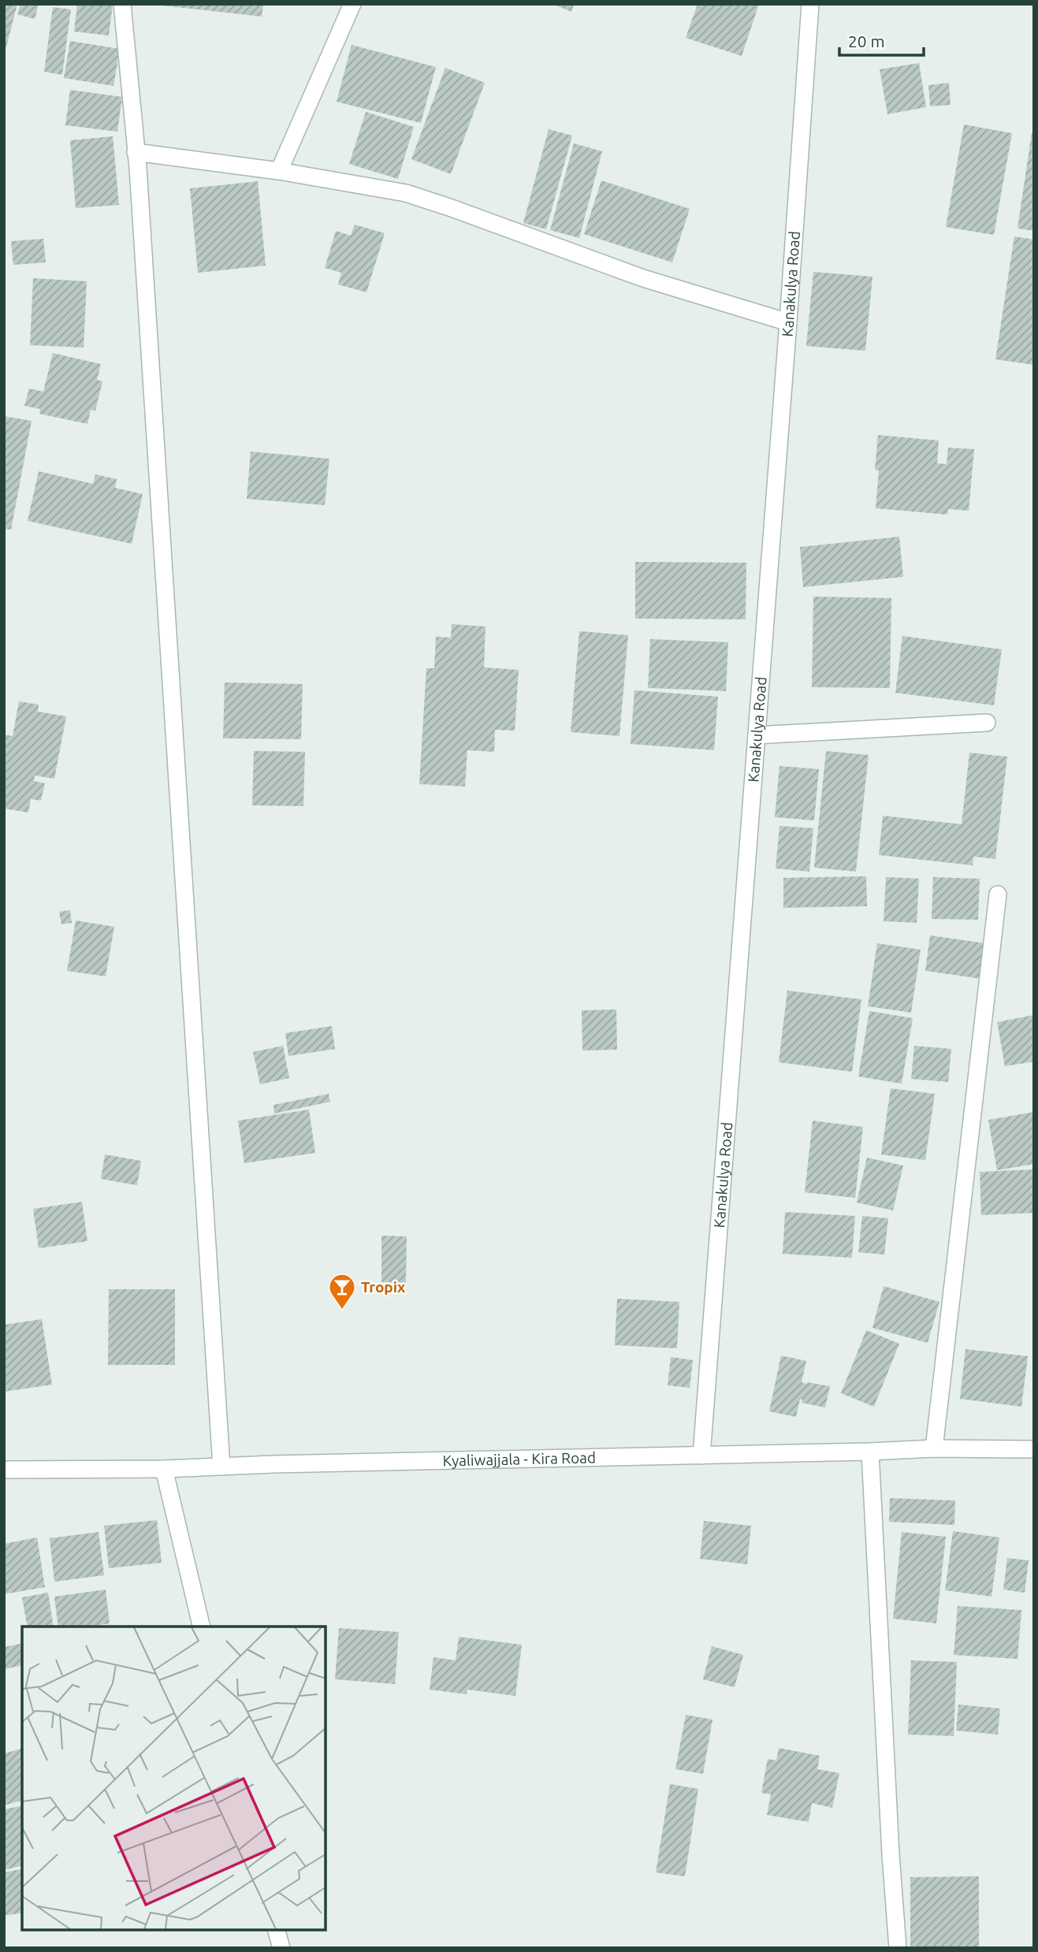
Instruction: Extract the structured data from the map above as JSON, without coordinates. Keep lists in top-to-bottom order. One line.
{"streets":{"street":["Kanakulya Road","Kyaliwajjala - Kira Road"]},"crossings":[["Kanakulya Road","Kyaliwajjala - Kira Road"]],"places":{"bar":["Tropix"]},"scale_bar":"20 m"}
